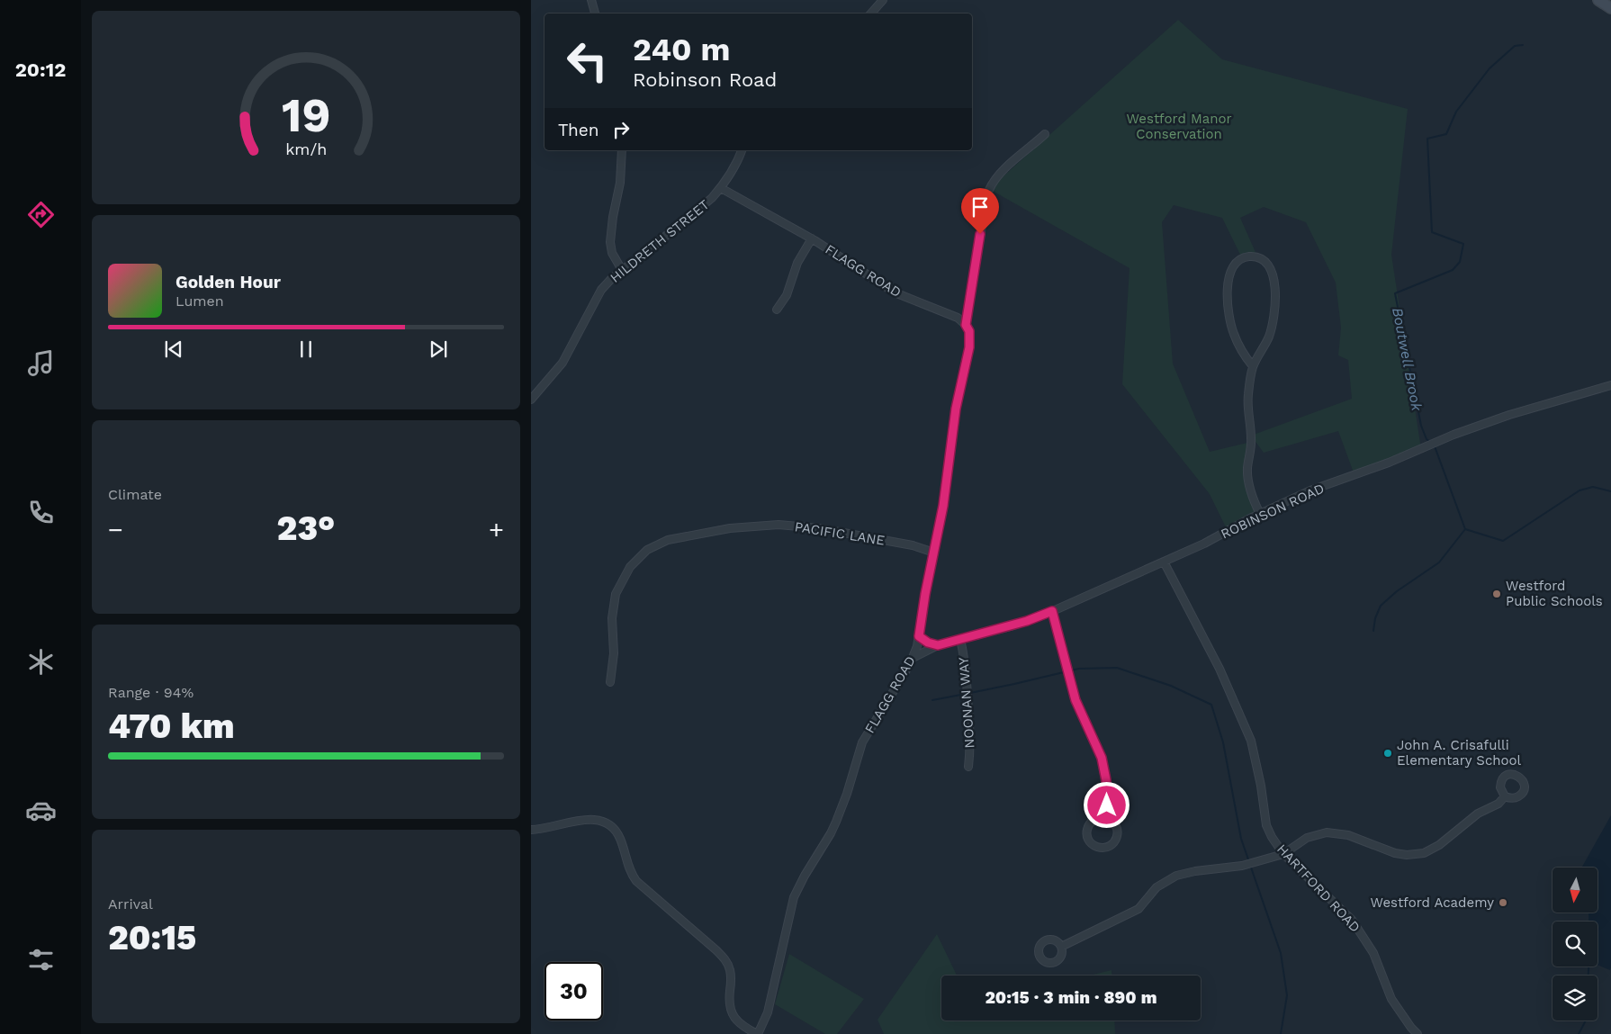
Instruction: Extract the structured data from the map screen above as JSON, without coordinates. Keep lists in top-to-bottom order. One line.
{"streets":{"street":["HILDRETH STREET","FLAGG ROAD","ROBINSON ROAD","PACIFIC LANE","NOONAN WAY","HARTFORD ROAD"]},"crossings":[["HILDRETH STREET","FLAGG ROAD"],["FLAGG ROAD","ROBINSON ROAD"],["FLAGG ROAD","PACIFIC LANE"],["ROBINSON ROAD","NOONAN WAY"],["ROBINSON ROAD","HARTFORD ROAD"]],"water":["Boutwell Brook"],"parks":["Westford Manor Conservation"],"places":["Westford Public Schools","John A. Crisafulli Elementary School","Westford Academy"],"north":"bottom","page":{"tabs":"20:12","turn":["240 m","Robinson Road"],"then":"Then","song":["Golden Hour","Lumen"],"tile":["Climate",["Range · 94%","470 km"],["Arrival","20:15"]],"heat":["−","23°","+"],"limit":"30","trip":"20:15 · 3 min · 890 m","gauge":["19","km/h"]}}
